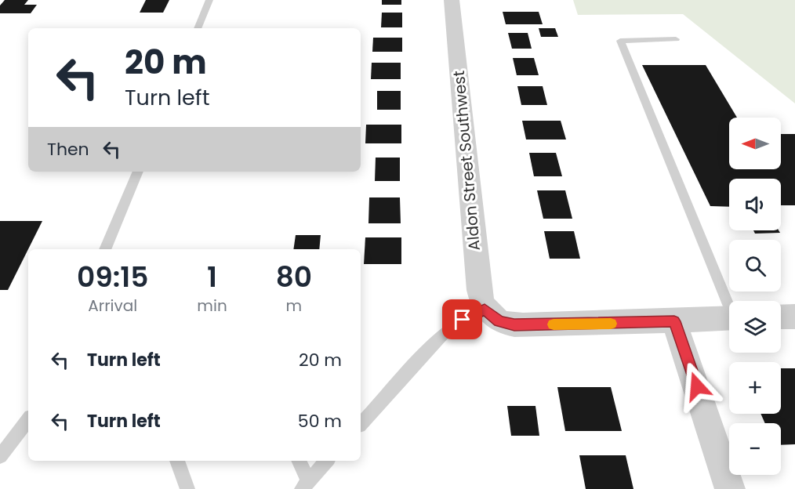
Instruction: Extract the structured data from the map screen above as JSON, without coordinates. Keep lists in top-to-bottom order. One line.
{"streets":{"street":["Aldon Street Southwest"]},"north":"left","page":{"turn":["20 m","Turn left"],"map_buttons":["+","−"],"then":"Then","eta":["09:15","Arrival","1","min","80","m"],"list":[{"name":"Turn left","value":"20 m"},{"name":"Turn left","value":"50 m"}]}}
